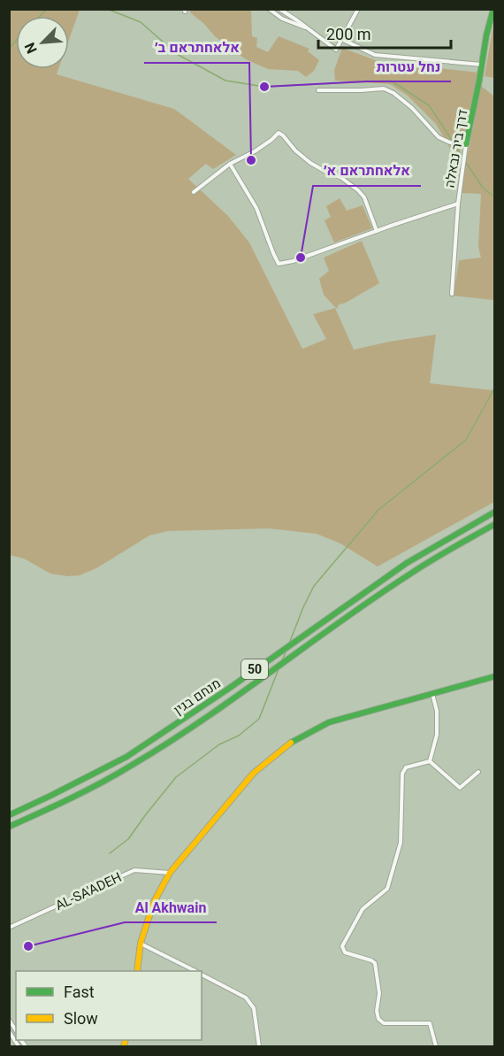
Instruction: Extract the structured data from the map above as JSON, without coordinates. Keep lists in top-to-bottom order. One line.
{"streets":{"main road":["דרך ביר נבאלה","50","מנחם בגין"],"street":["AL-SA'ADEH"]},"places":["נחל עטרות","אלאחתראם ב׳","אלאחתראם א׳","Al Akhwain"],"legend":["Fast","Slow"],"scale_bar":"200 m","north":"bottom left"}
